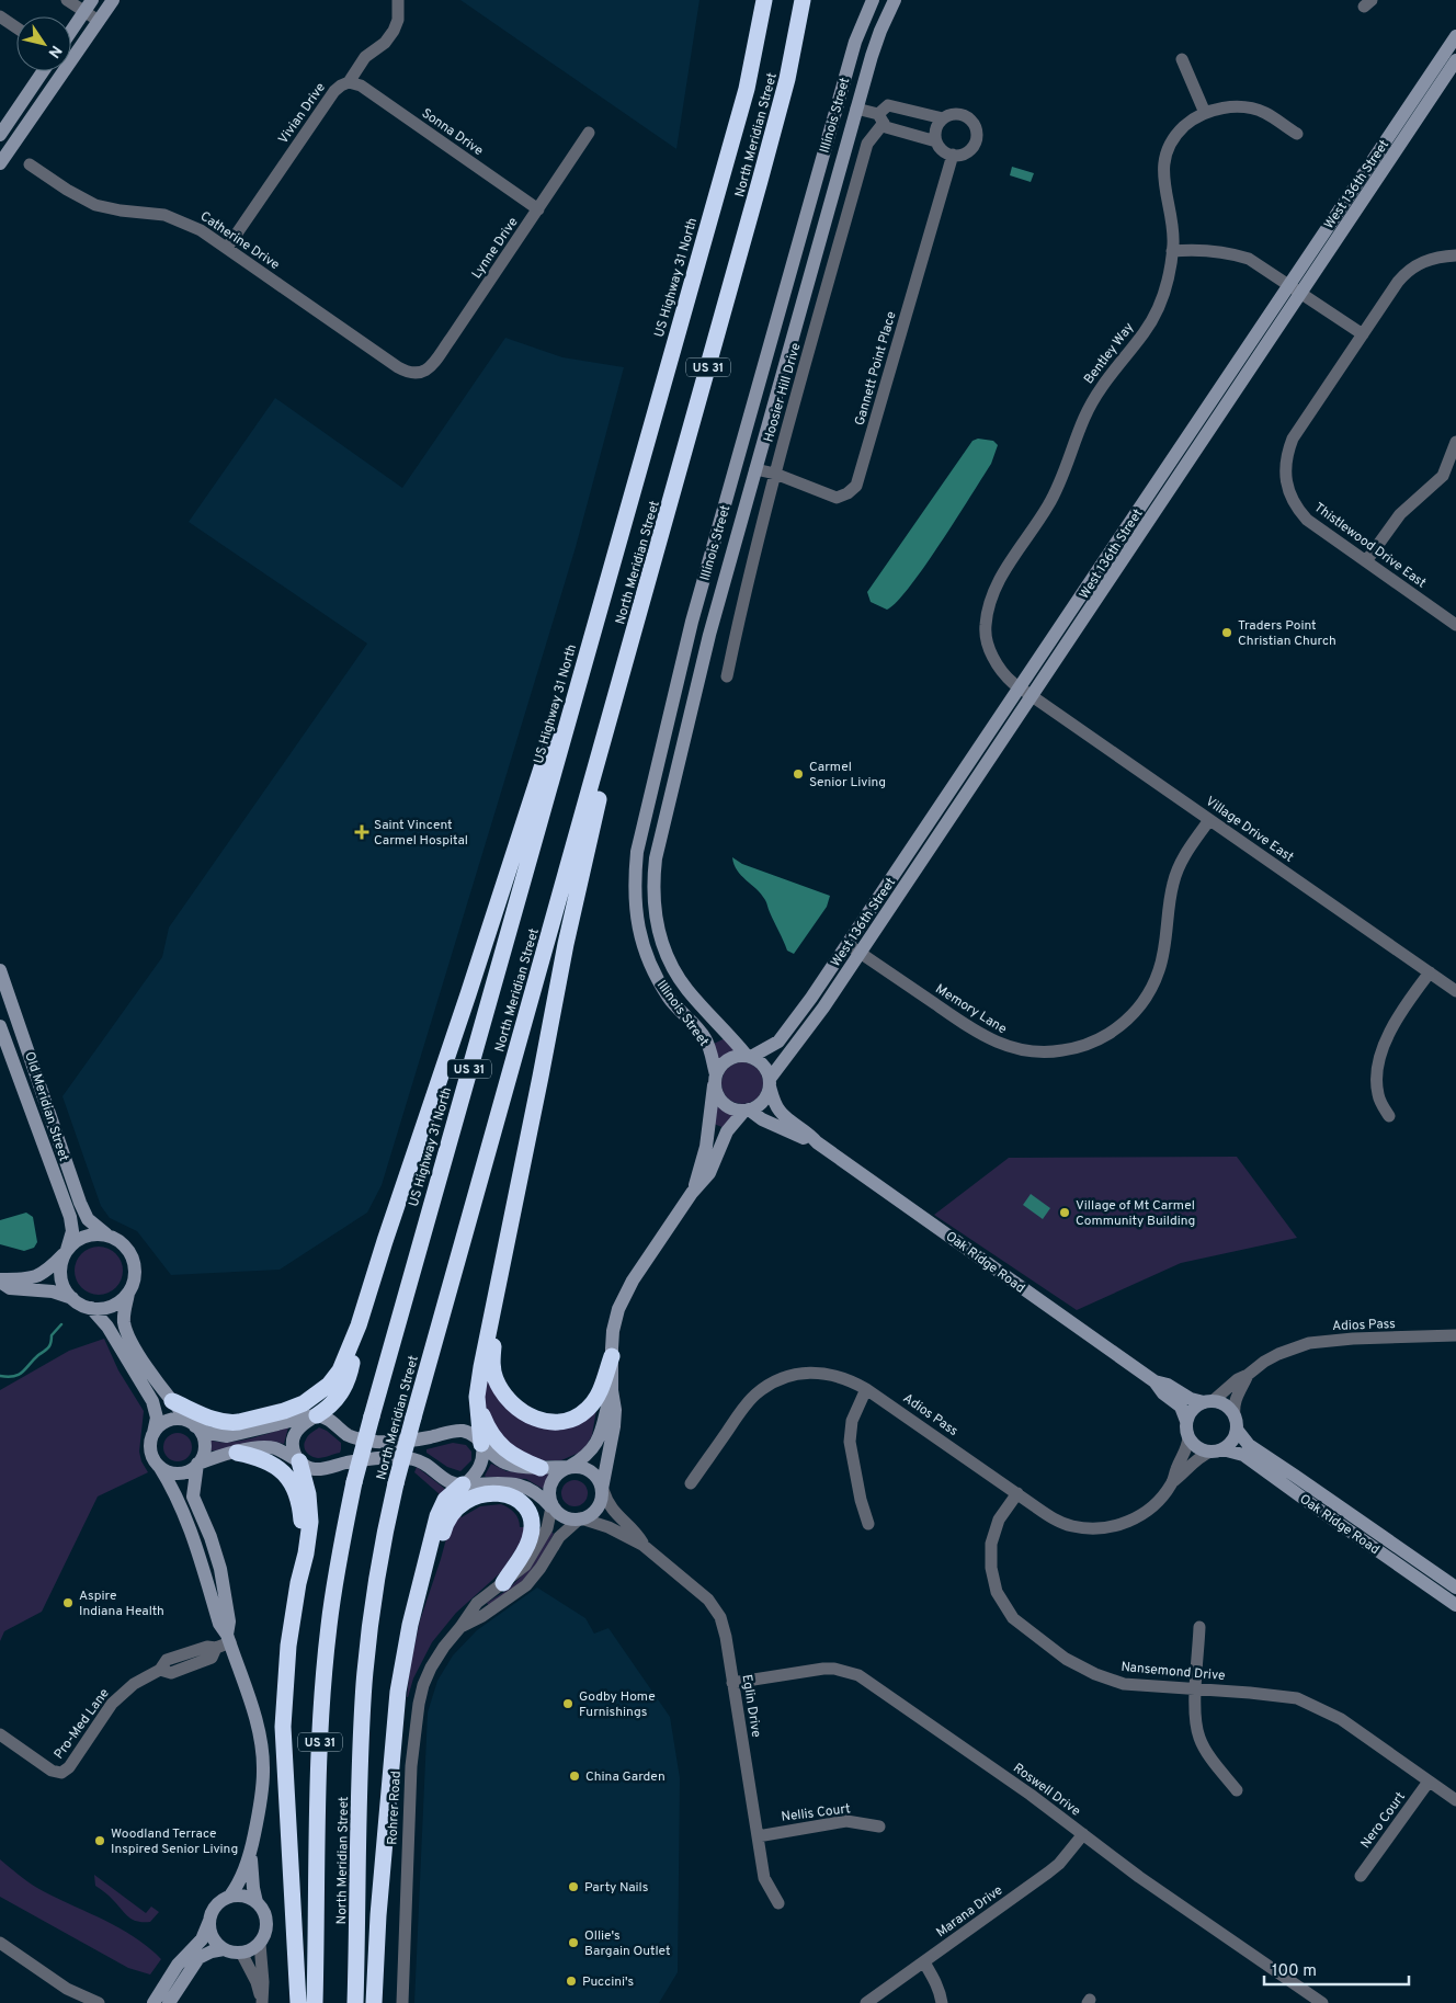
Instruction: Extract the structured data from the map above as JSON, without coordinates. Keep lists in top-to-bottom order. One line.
{"streets":{"highway":["North Meridian Street","US Highway 31 North","US 31"],"street":["Vivian Drive","Illinois Street","Sonna Drive","West 136th Street","Catherine Drive","Lynne Drive","Bentley Way","Gannett Point Place","Hoosier Hill Drive","Thistlewood Drive East","Village Drive East","Memory Lane","Old Meridian Street","Oak Ridge Road","Adios Pass","Nansemond Drive","Eglin Drive","Pro-Med Lane","Roswell Drive","Rohrer Road","Nellis Court","Nero Court","Marana Drive"]},"crossings":[["Vivian Drive","Sonna Drive"],["Vivian Drive","Catherine Drive"],["Illinois Street","West 136th Street"],["Illinois Street","Gannett Point Place"],["Illinois Street","Oak Ridge Road"],["Sonna Drive","Lynne Drive"],["North Meridian Street","US Highway 31 North"],["West 136th Street","Bentley Way"],["West 136th Street","Village Drive East"],["West 136th Street","Memory Lane"],["West 136th Street","Oak Ridge Road"],["Catherine Drive","Lynne Drive"],["Bentley Way","Village Drive East"],["Gannett Point Place","Hoosier Hill Drive"],["Village Drive East","Memory Lane"],["Oak Ridge Road","Adios Pass"],["Adios Pass","Nansemond Drive"],["Nansemond Drive","Nero Court"],["Eglin Drive","Roswell Drive"],["Eglin Drive","Rohrer Road"],["Eglin Drive","Nellis Court"],["Roswell Drive","Marana Drive"]],"places":{"other":["Traders Point Christian Church","Carmel Senior Living","Village of Mt Carmel Community Building","Aspire Indiana Health","Godby Home Furnishings","China Garden","Woodland Terrace Inspired Senior Living","Party Nails","Ollie's Bargain Outlet","Puccini's"],"health":["Saint Vincent Carmel Hospital"]},"scale_bar":"100 m","north":"bottom right"}
